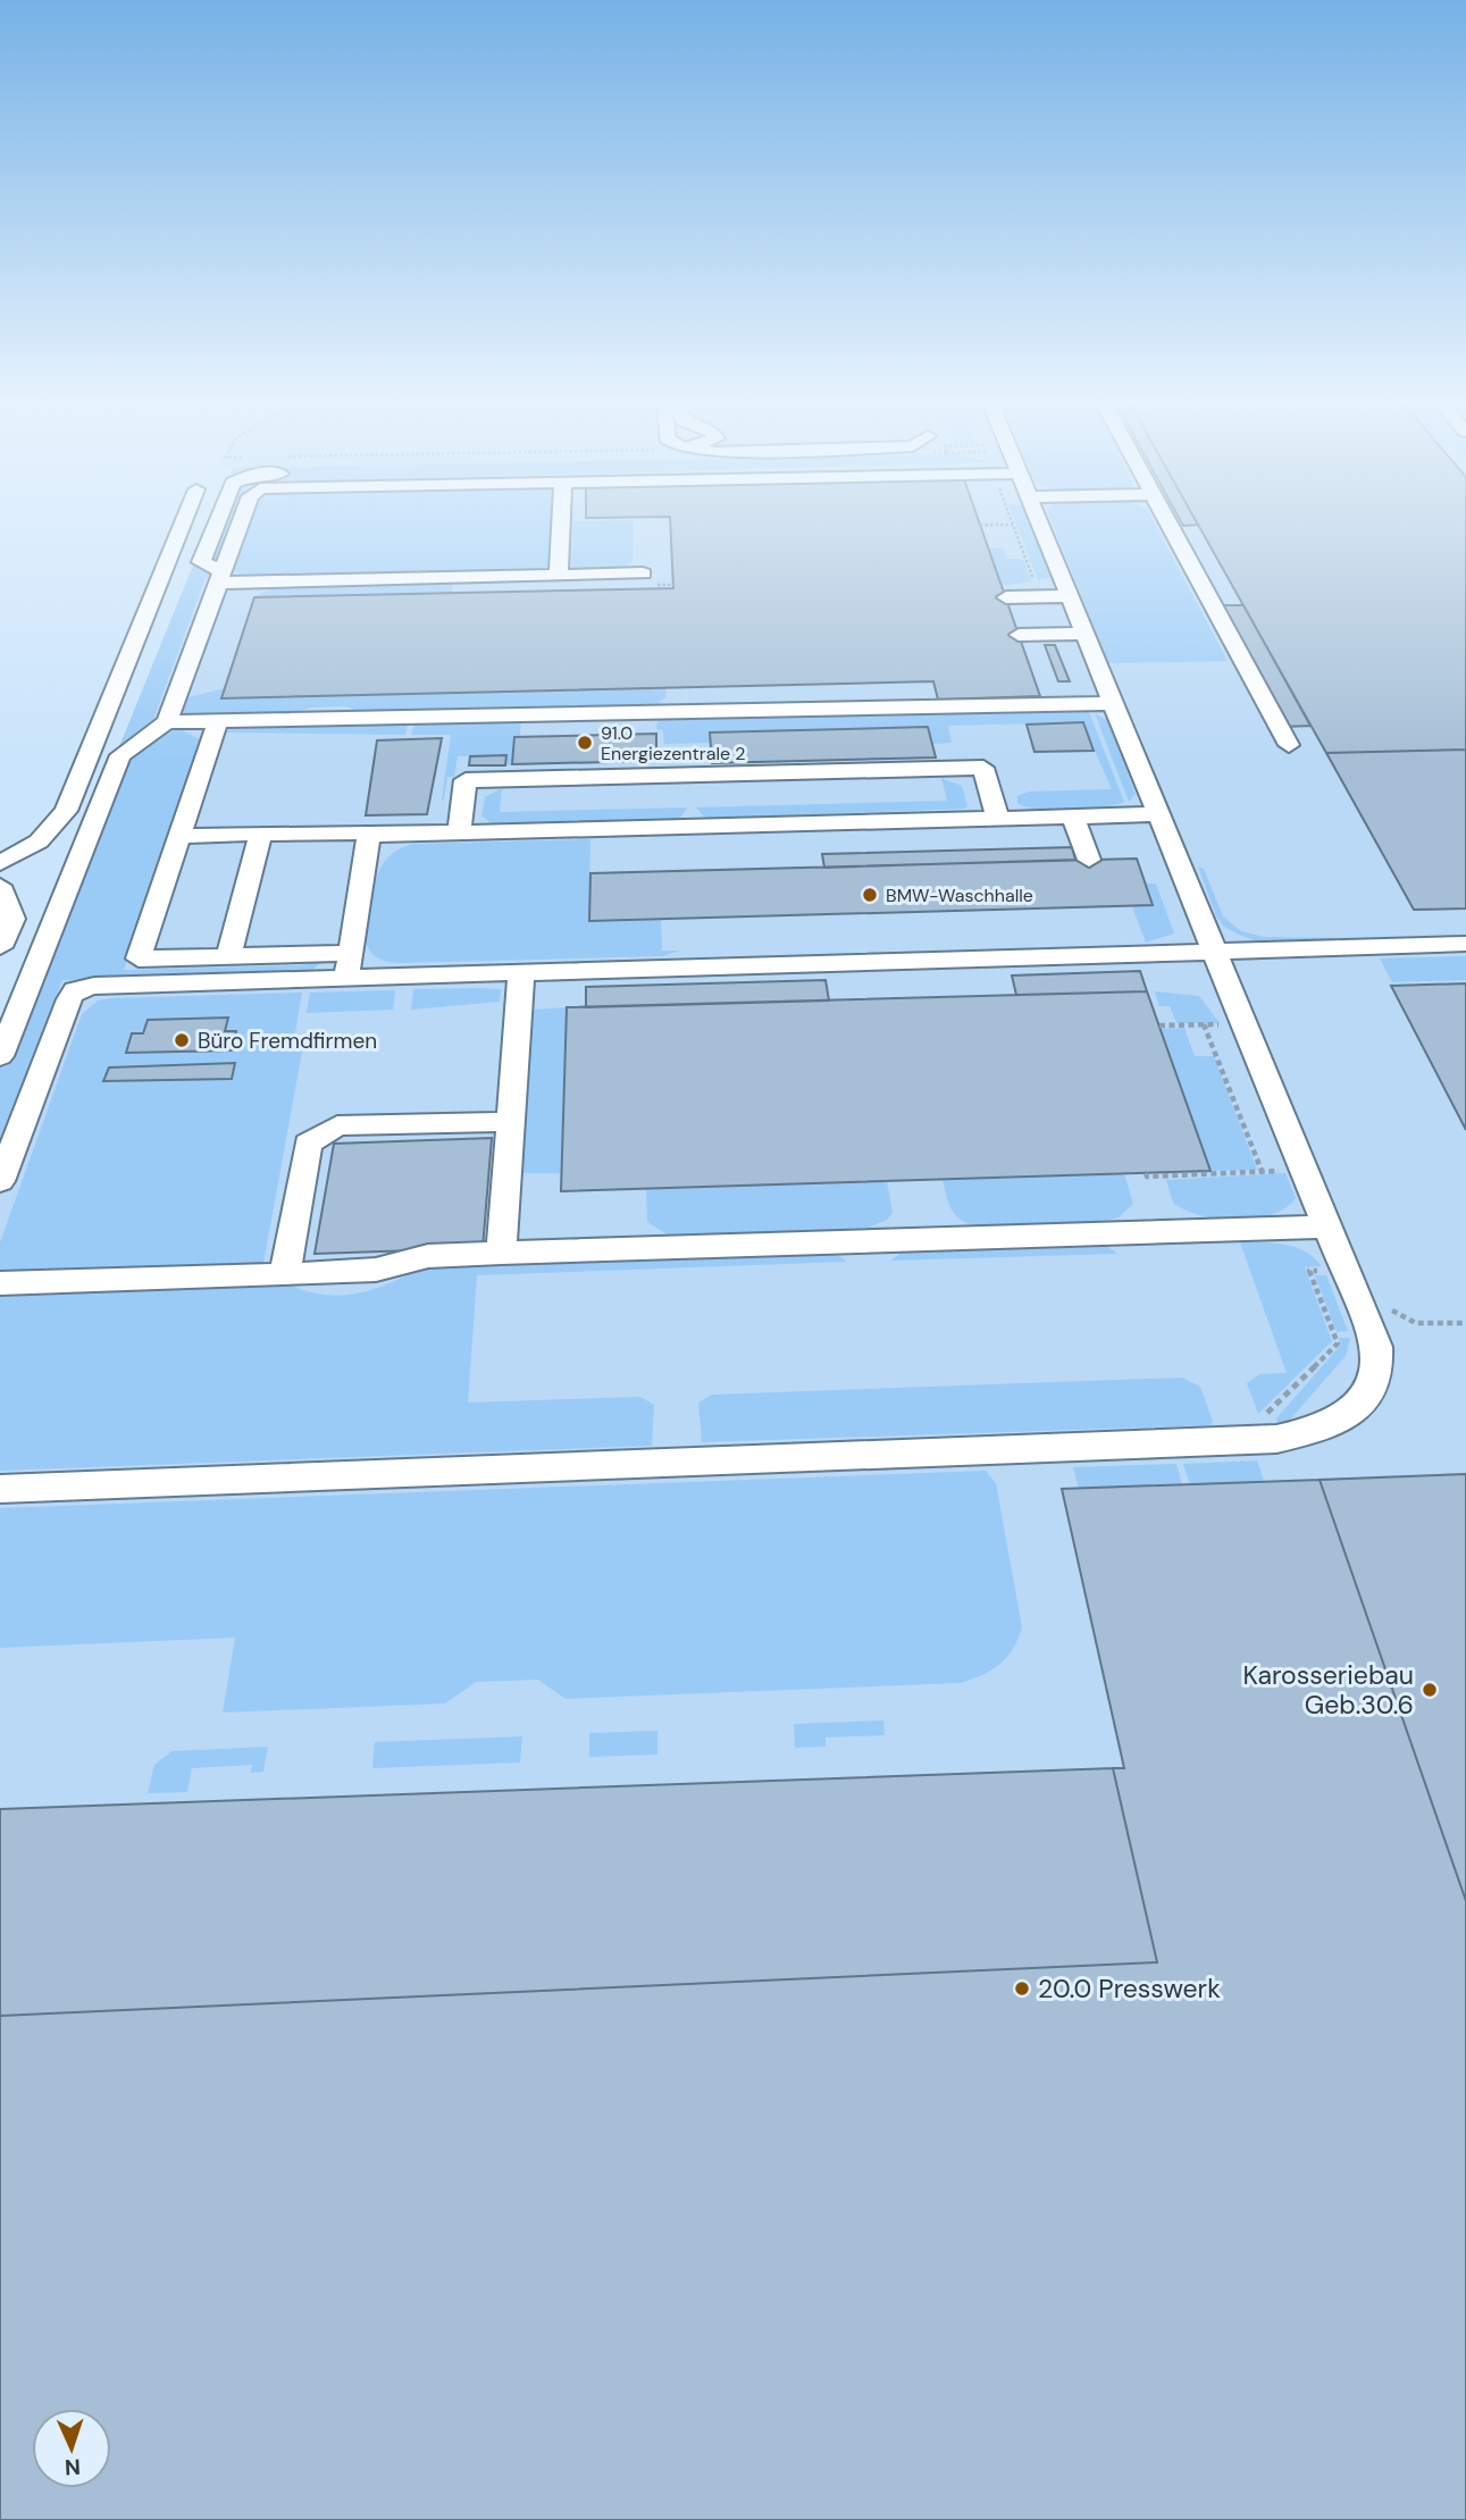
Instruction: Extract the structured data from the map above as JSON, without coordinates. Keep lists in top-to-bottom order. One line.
{"places":["91.0 Energiezentrale 2","BMW-Waschhalle","Büro Fremdfirmen","Karosseriebau Geb.30.6","20.0 Presswerk"],"north":"bottom"}
